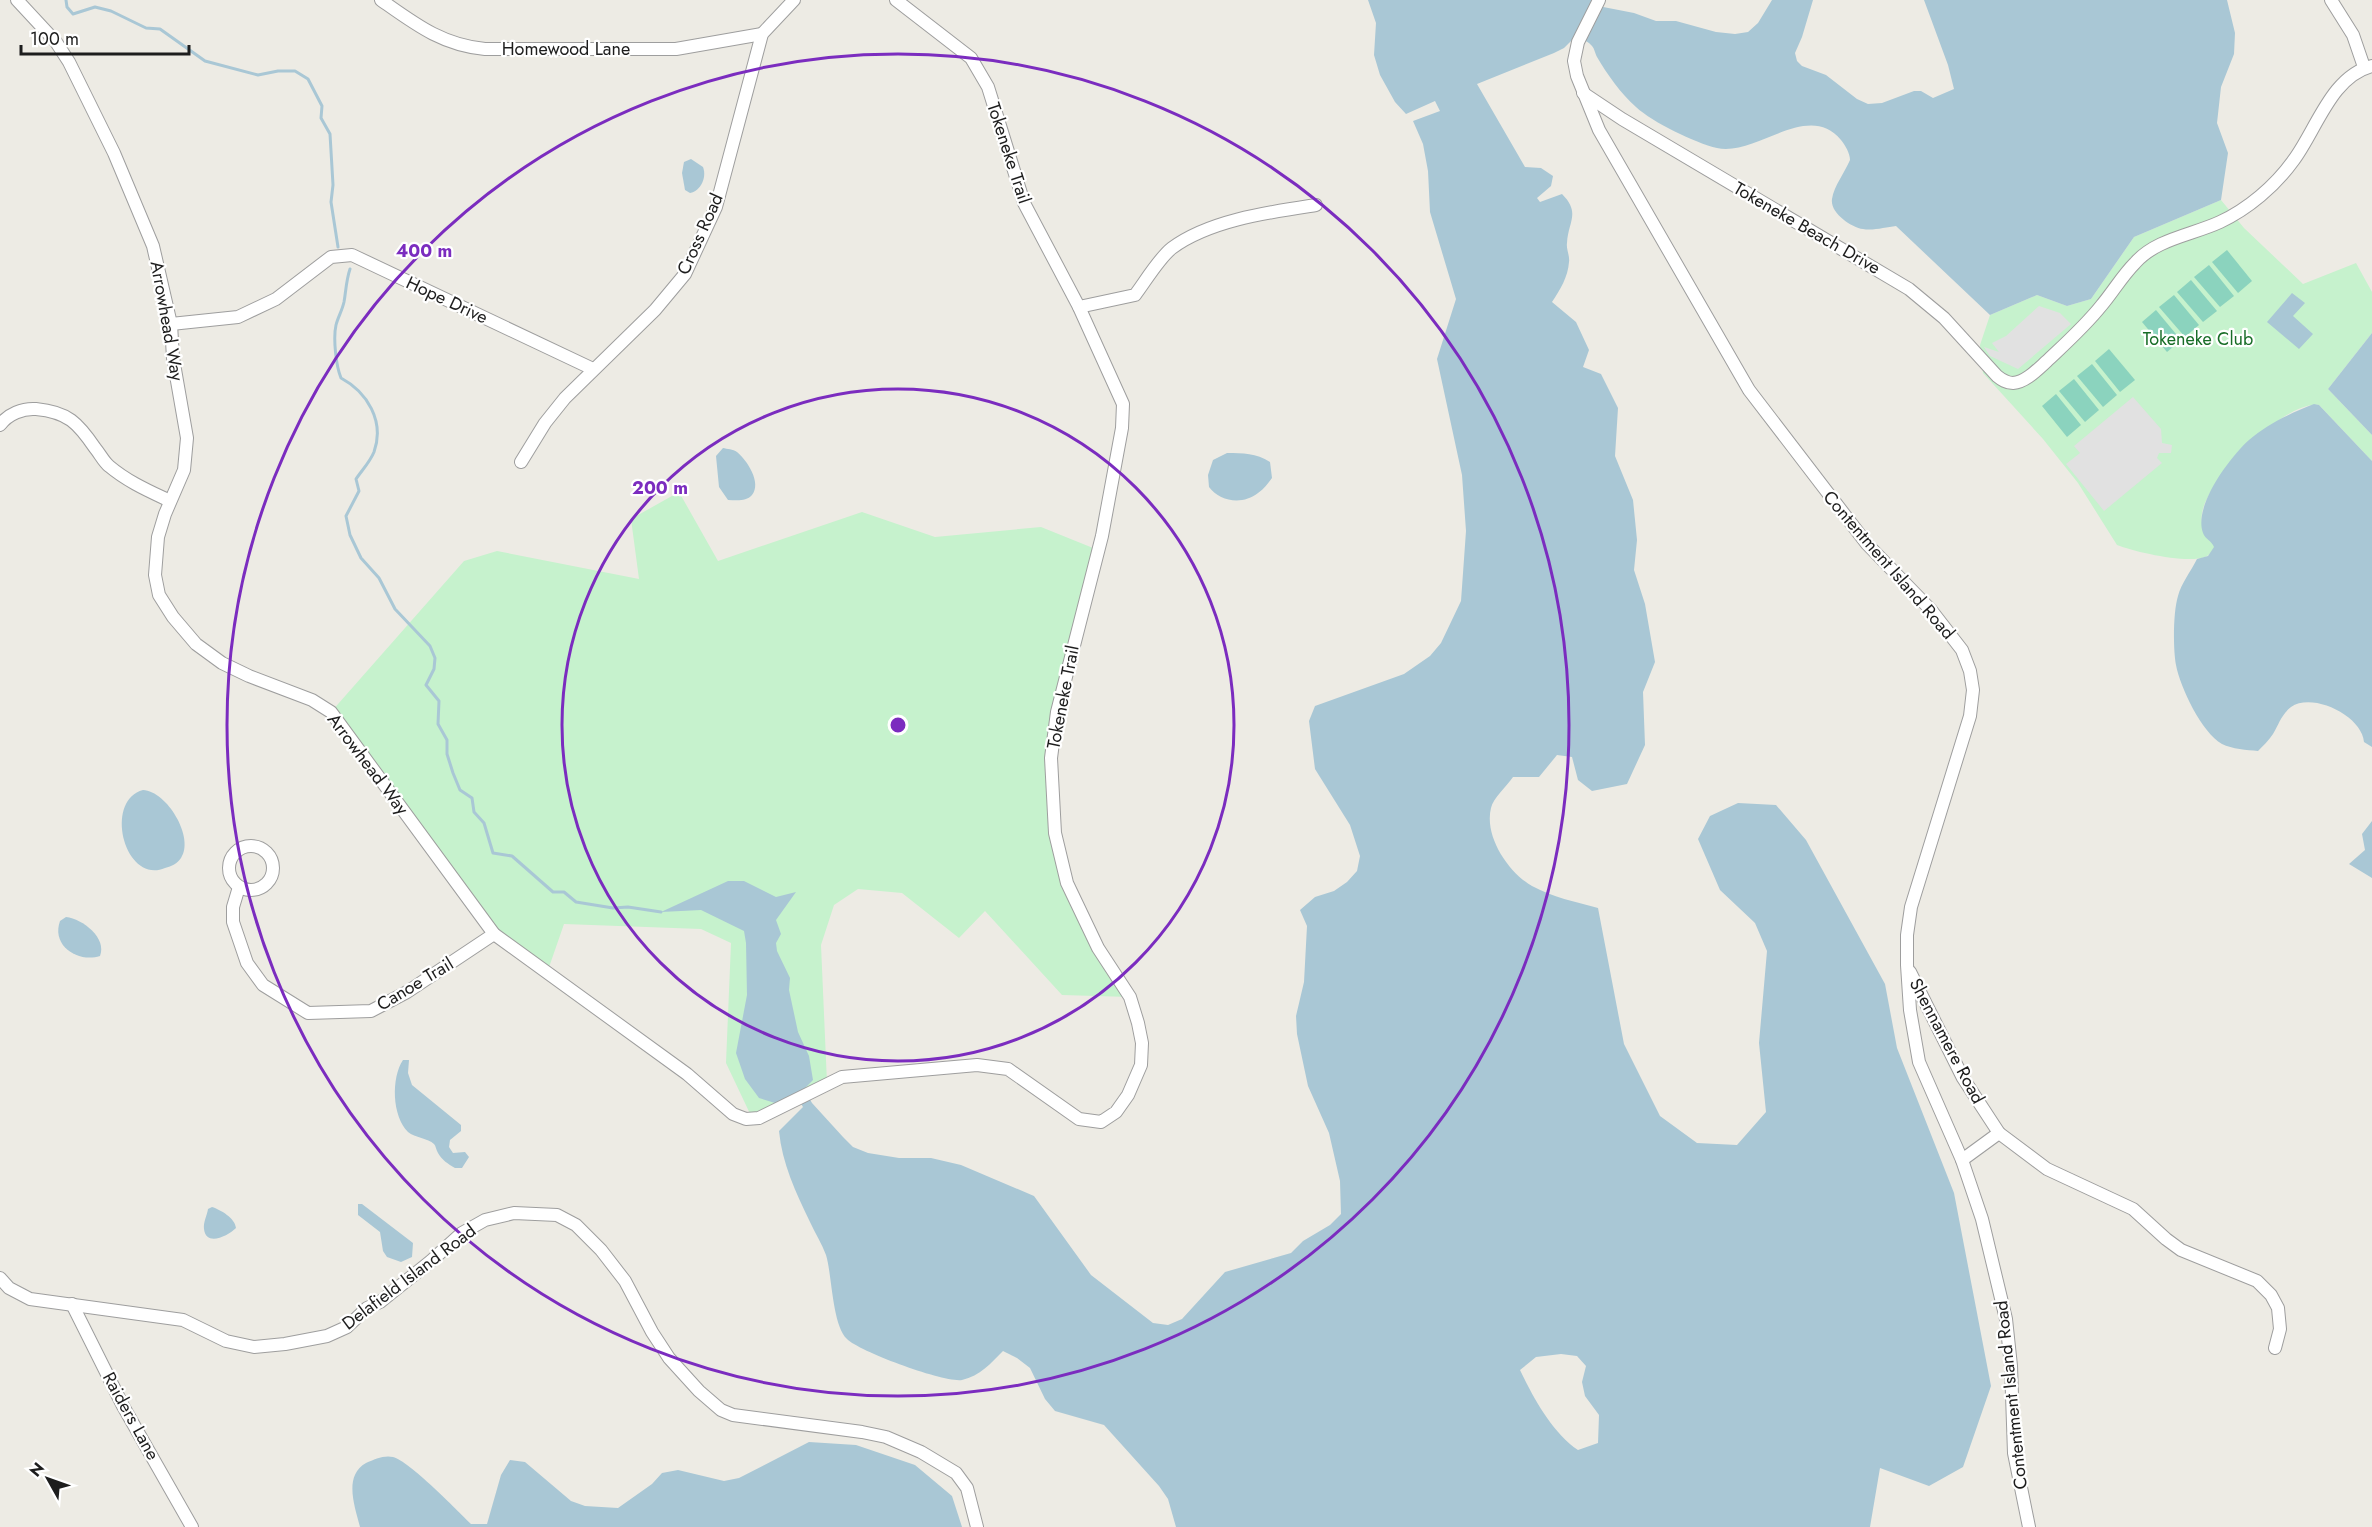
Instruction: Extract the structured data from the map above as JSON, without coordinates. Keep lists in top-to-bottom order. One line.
{"streets":{"street":["Homewood Lane","Tokeneke Trail","Tokeneke Beach Drive","Cross Road","Hope Drive","Arrowhead Way","Contentment Island Road","Canoe Trail","Shennamere Road","Delafield Island Road","Raiders Lane"]},"crossings":[["Homewood Lane","Cross Road"],["Tokeneke Trail","Arrowhead Way"],["Tokeneke Beach Drive","Contentment Island Road"],["Cross Road","Hope Drive"],["Hope Drive","Arrowhead Way"],["Arrowhead Way","Canoe Trail"],["Contentment Island Road","Shennamere Road"],["Delafield Island Road","Raiders Lane"]],"parks":["Tokeneke Club"],"scale_bar":"100 m","north":"top left","rings":["400 m","200 m"]}
